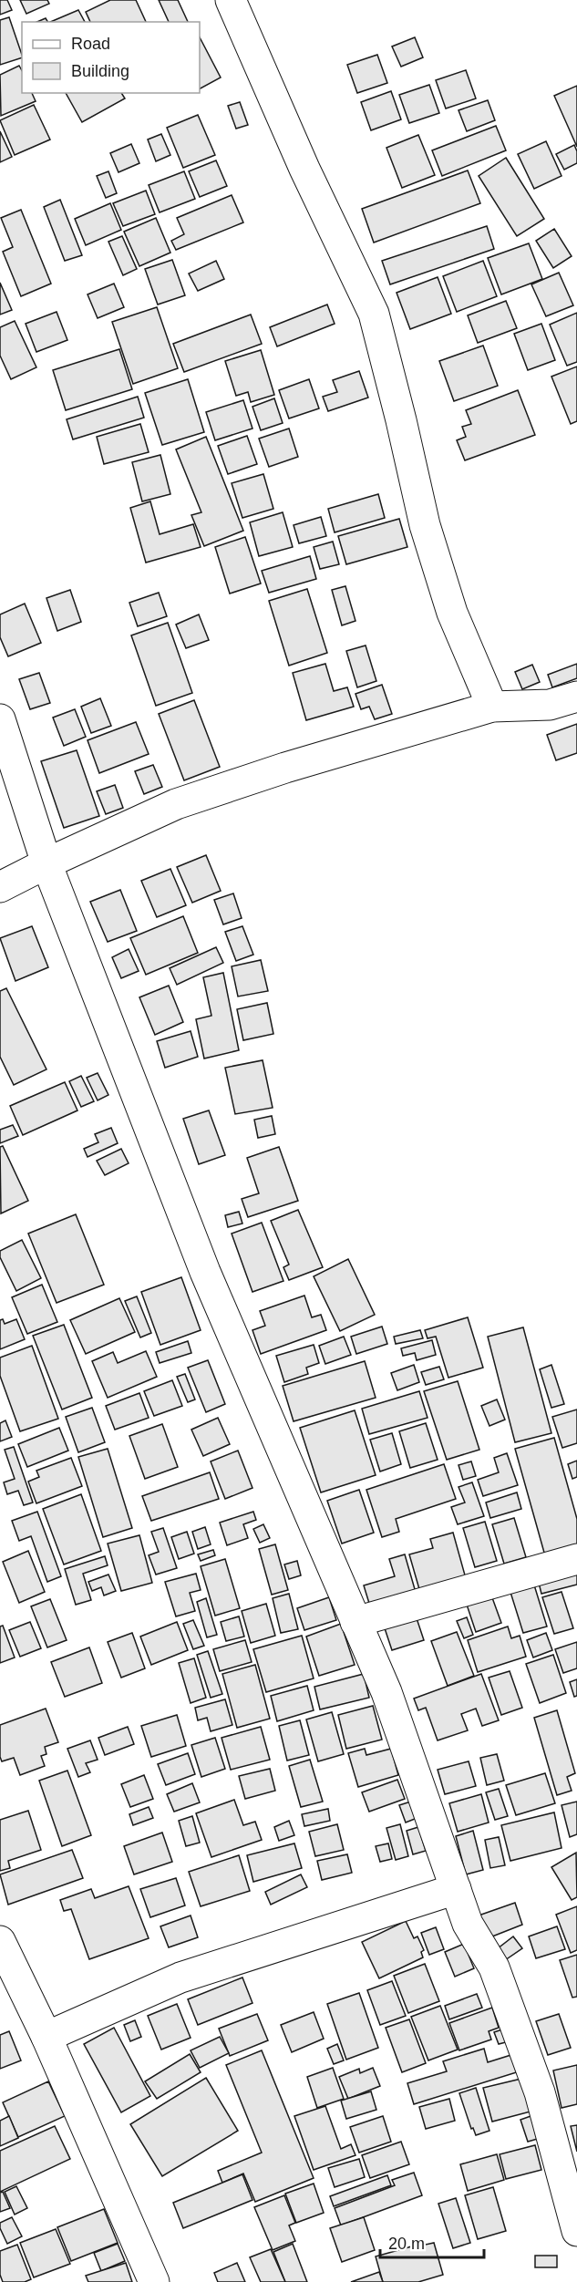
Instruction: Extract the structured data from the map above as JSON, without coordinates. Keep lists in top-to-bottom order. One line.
{"legend":["Road","Building"],"scale_bar":"20 m"}
